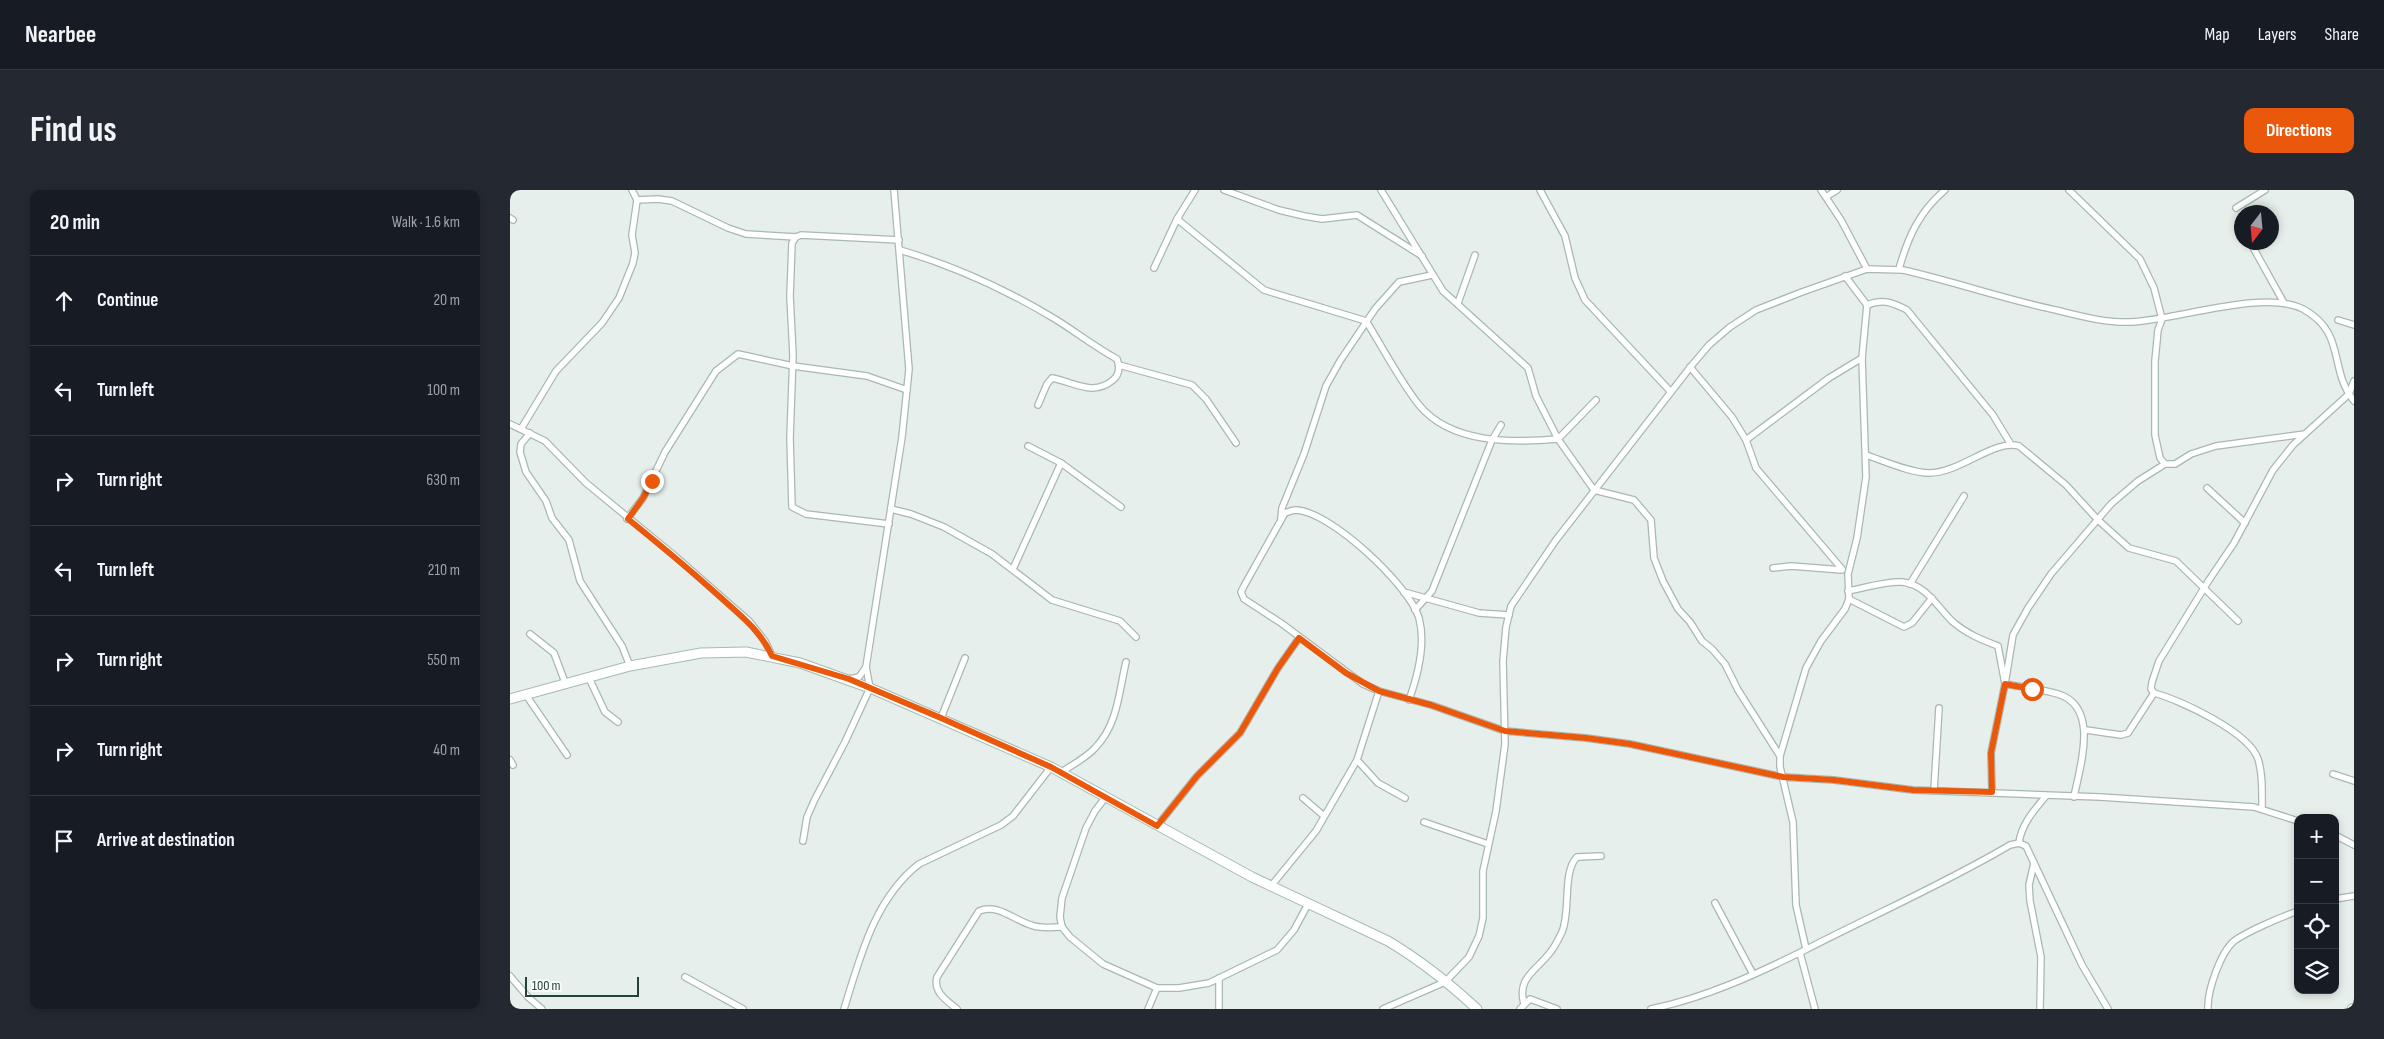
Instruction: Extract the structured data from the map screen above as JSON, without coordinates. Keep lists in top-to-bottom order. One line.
{"scale_bar":"100 m","north":"bottom","page":{"header":"Nearbee","nav":["Map","Layers","Share"],"buttons":"Directions","title":"Find us","heading":["20 min","Walk · 1.6 km"],"list":[["Continue","20 m"],["Turn left","100 m"],["Turn right","630 m"],["Turn left","210 m"],["Turn right","550 m"],["Turn right","40 m"],"Arrive at destination"],"map_buttons":["+","−"],"scale":"100 m"}}
